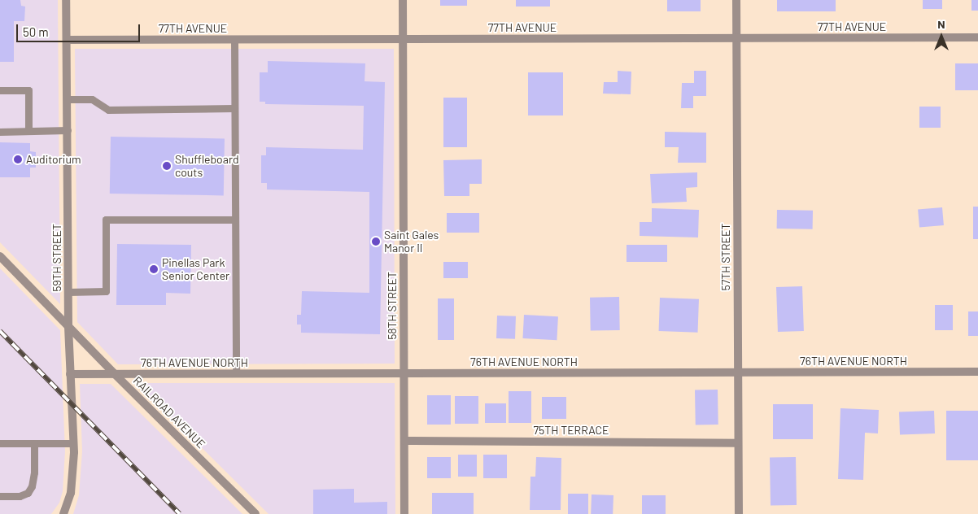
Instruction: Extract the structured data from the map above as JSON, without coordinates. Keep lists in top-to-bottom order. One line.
{"streets":{"street":["77TH AVENUE","57TH STREET","59TH STREET","58TH STREET","76TH AVENUE NORTH","RAILROAD AVENUE","75TH TERRACE"]},"crossings":[["77TH AVENUE","57TH STREET"],["77TH AVENUE","59TH STREET"],["77TH AVENUE","58TH STREET"],["57TH STREET","76TH AVENUE NORTH"],["57TH STREET","75TH TERRACE"],["59TH STREET","76TH AVENUE NORTH"],["59TH STREET","RAILROAD AVENUE"],["58TH STREET","76TH AVENUE NORTH"],["58TH STREET","75TH TERRACE"],["76TH AVENUE NORTH","RAILROAD AVENUE"]],"places":["Auditorium","Shuffleboard couts","Saint Gales Manor II","Pinellas Park Senior Center"],"scale_bar":"50 m","north":"top"}
